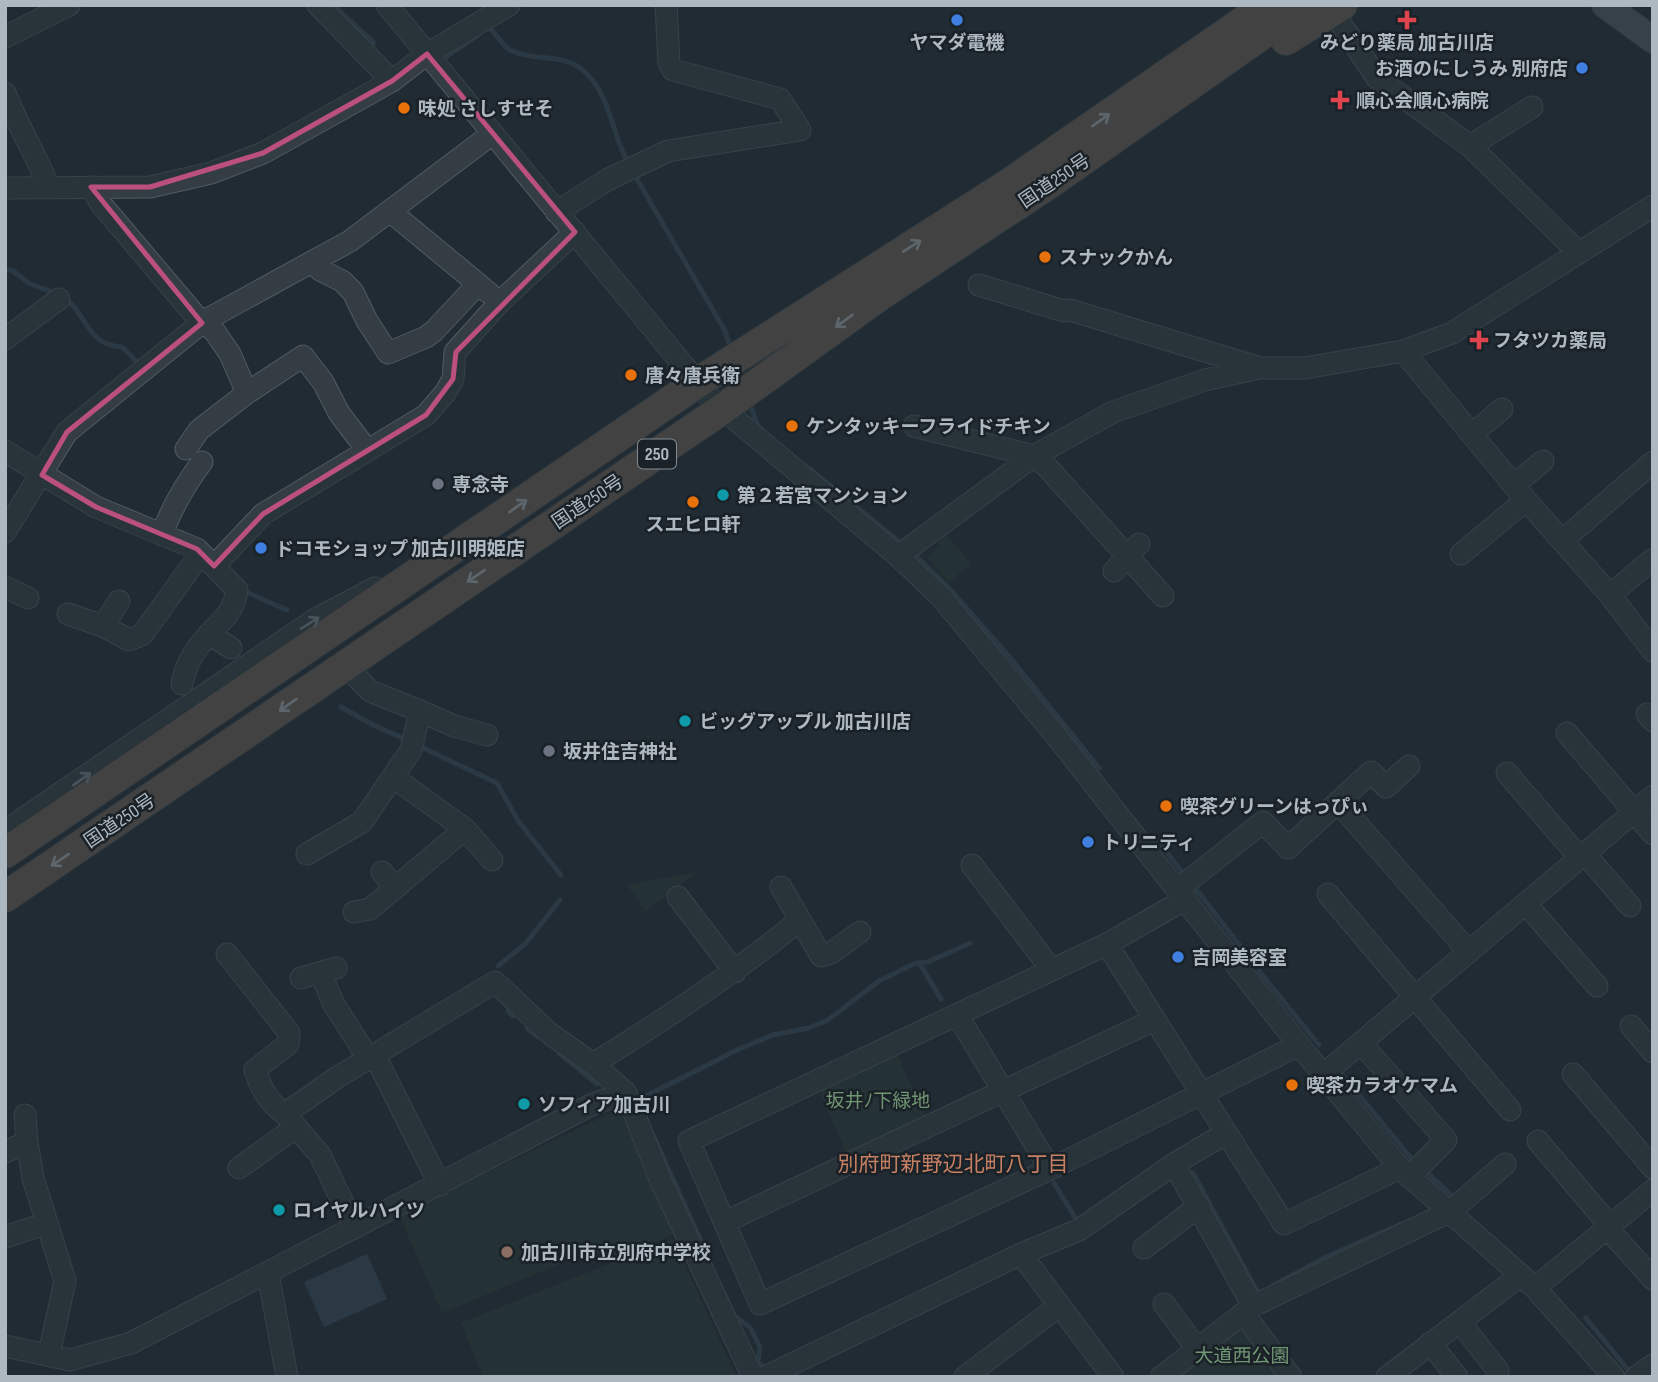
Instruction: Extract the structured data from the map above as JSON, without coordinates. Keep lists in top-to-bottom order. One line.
{"streets":{"highway":["国道250号","250"]},"crossings":[["国道250号","250"]],"districts":["別府町新野辺北町八丁目"],"parks":["坂井ﾉ下緑地","大道西公園"],"places":{"other":["ヤマダ電機","お酒のにしうみ 別府店","味処 さしすせそ","スナックかん","唐々唐兵衛","ケンタッキーフライドチキン","専念寺","第２若宮マンション","スエヒロ軒","ドコモショップ 加古川明姫店","ビッグアップル 加古川店","坂井住吉神社","喫茶グリーンはっぴぃ","トリニティ","吉岡美容室","喫茶カラオケマム","ソフィア加古川","ロイヤルハイツ","加古川市立別府中学校"],"health":["みどり薬局 加古川店","順心会順心病院","フタツカ薬局"]}}
